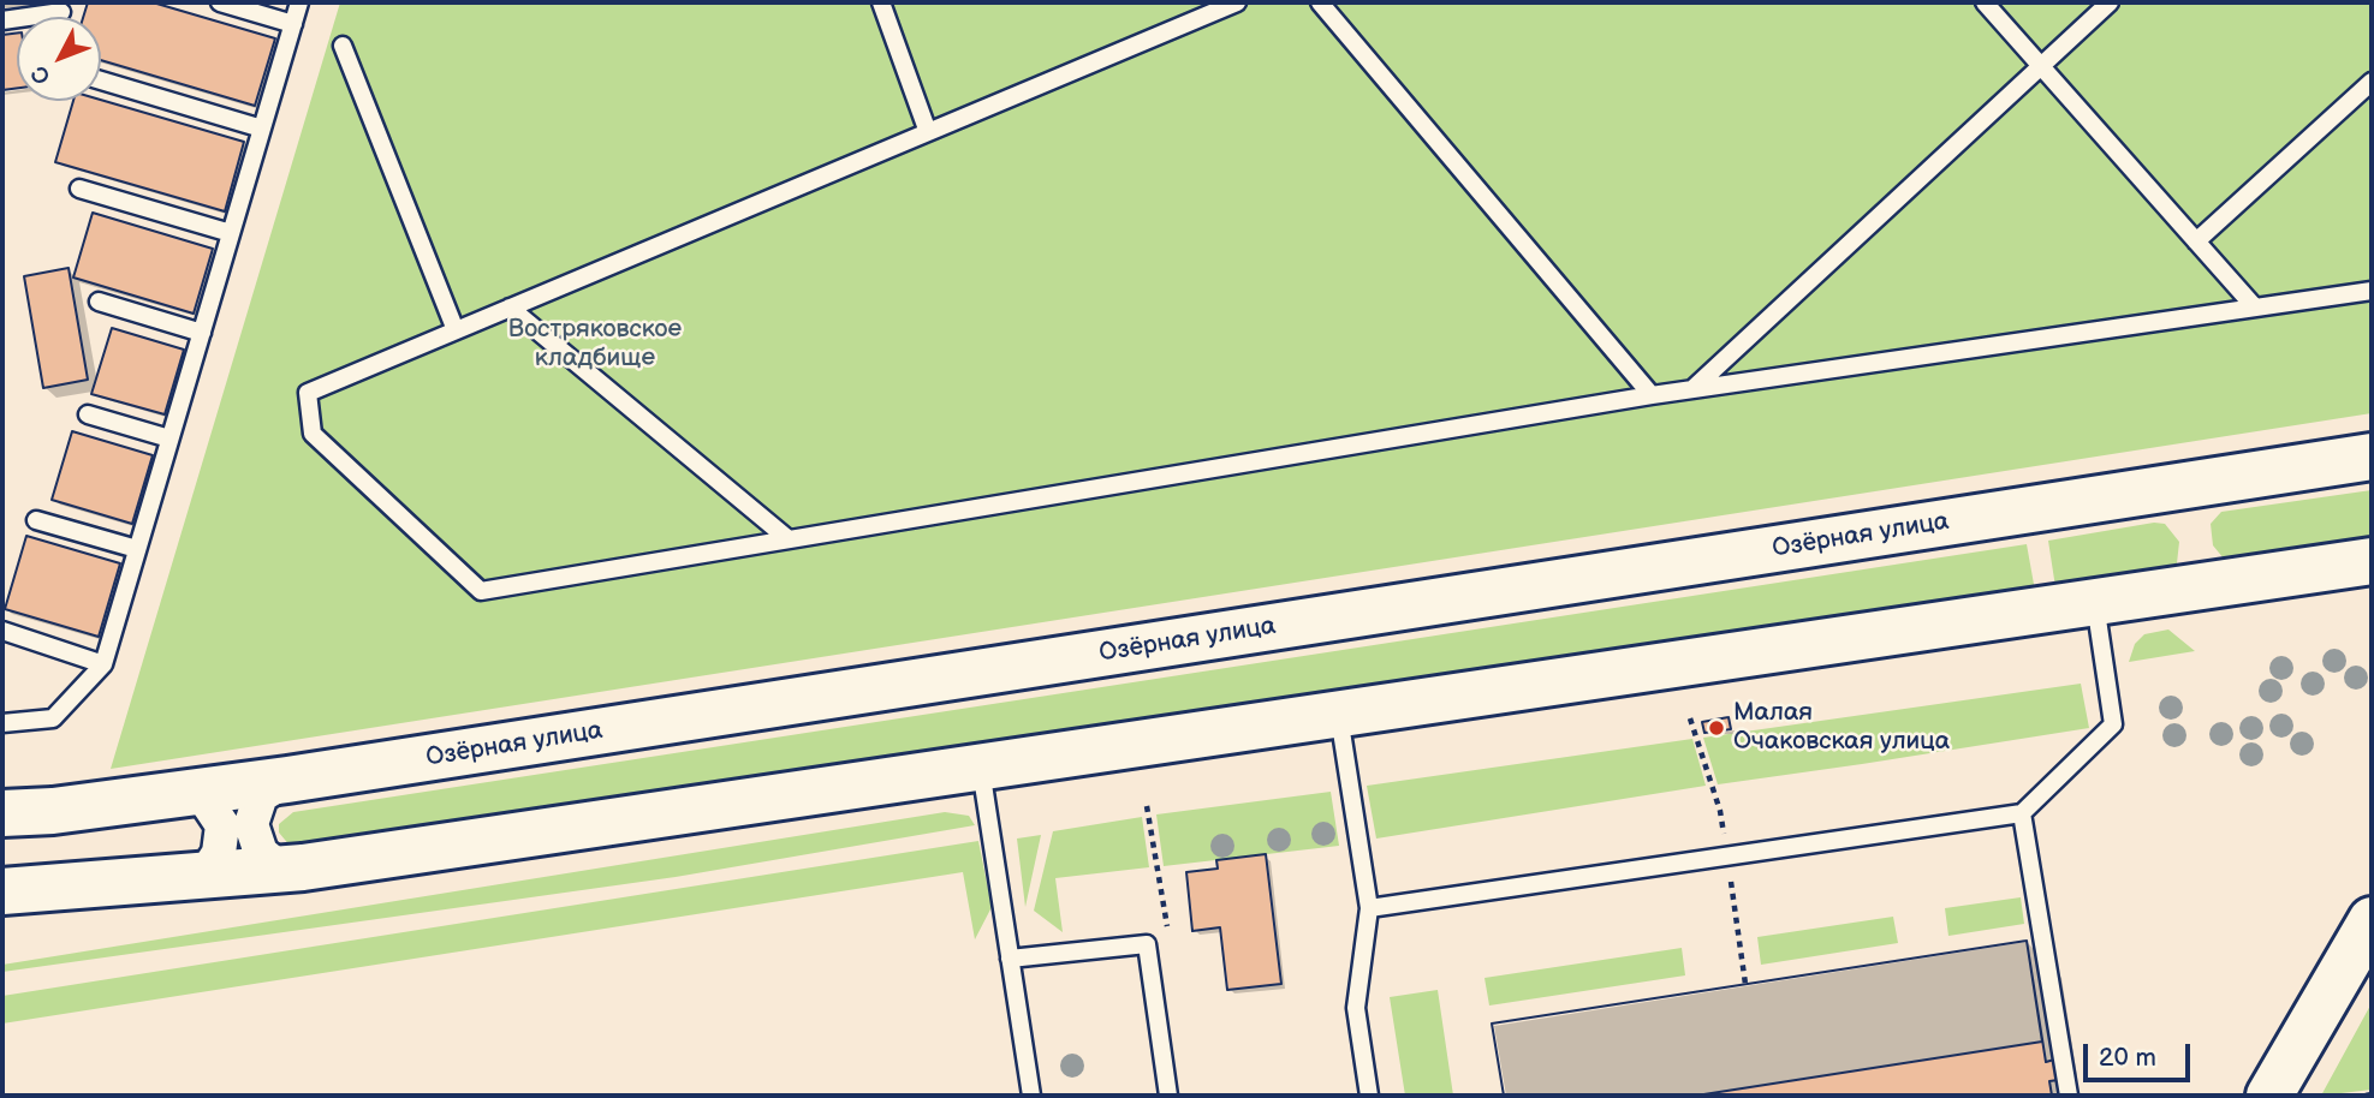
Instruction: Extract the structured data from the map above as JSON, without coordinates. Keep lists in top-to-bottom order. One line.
{"streets":{"main road":["Озёрная улица"]},"parks":["Востряковское кладбище"],"places":["Малая Очаковская улица"],"scale_bar":"20 m","north":"bottom left"}
